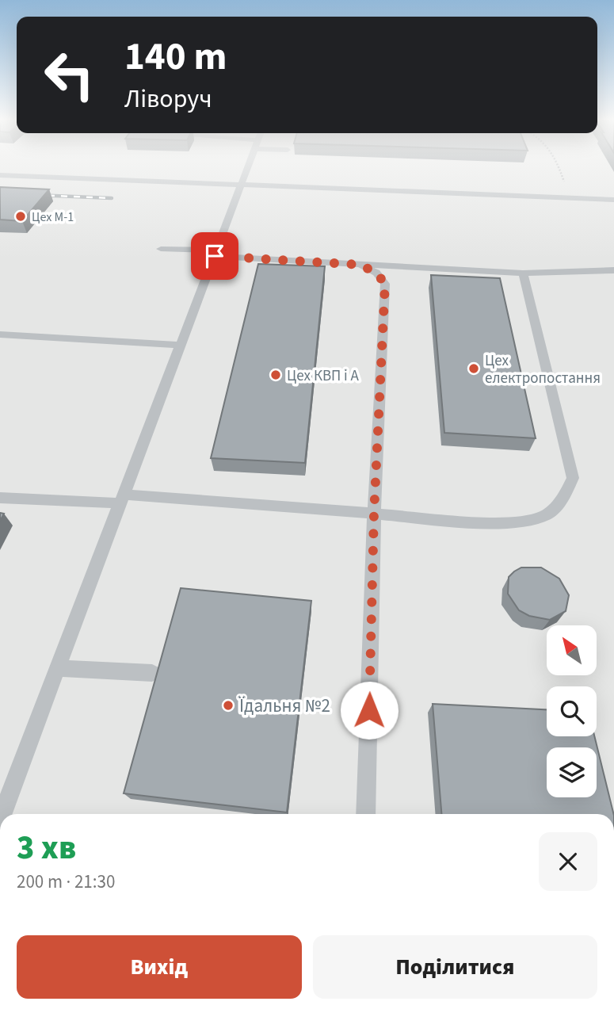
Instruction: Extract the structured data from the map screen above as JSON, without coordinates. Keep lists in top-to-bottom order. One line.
{"places":["Цех М-1","Цех електропостання","Цех КВП і А","Їдальня №2"],"north":"top left","page":{"turn":["140 m","Ліворуч"],"heading":["3 хв","200 m · 21:30"],"buttons":["Вихід","Поділитися"]}}
